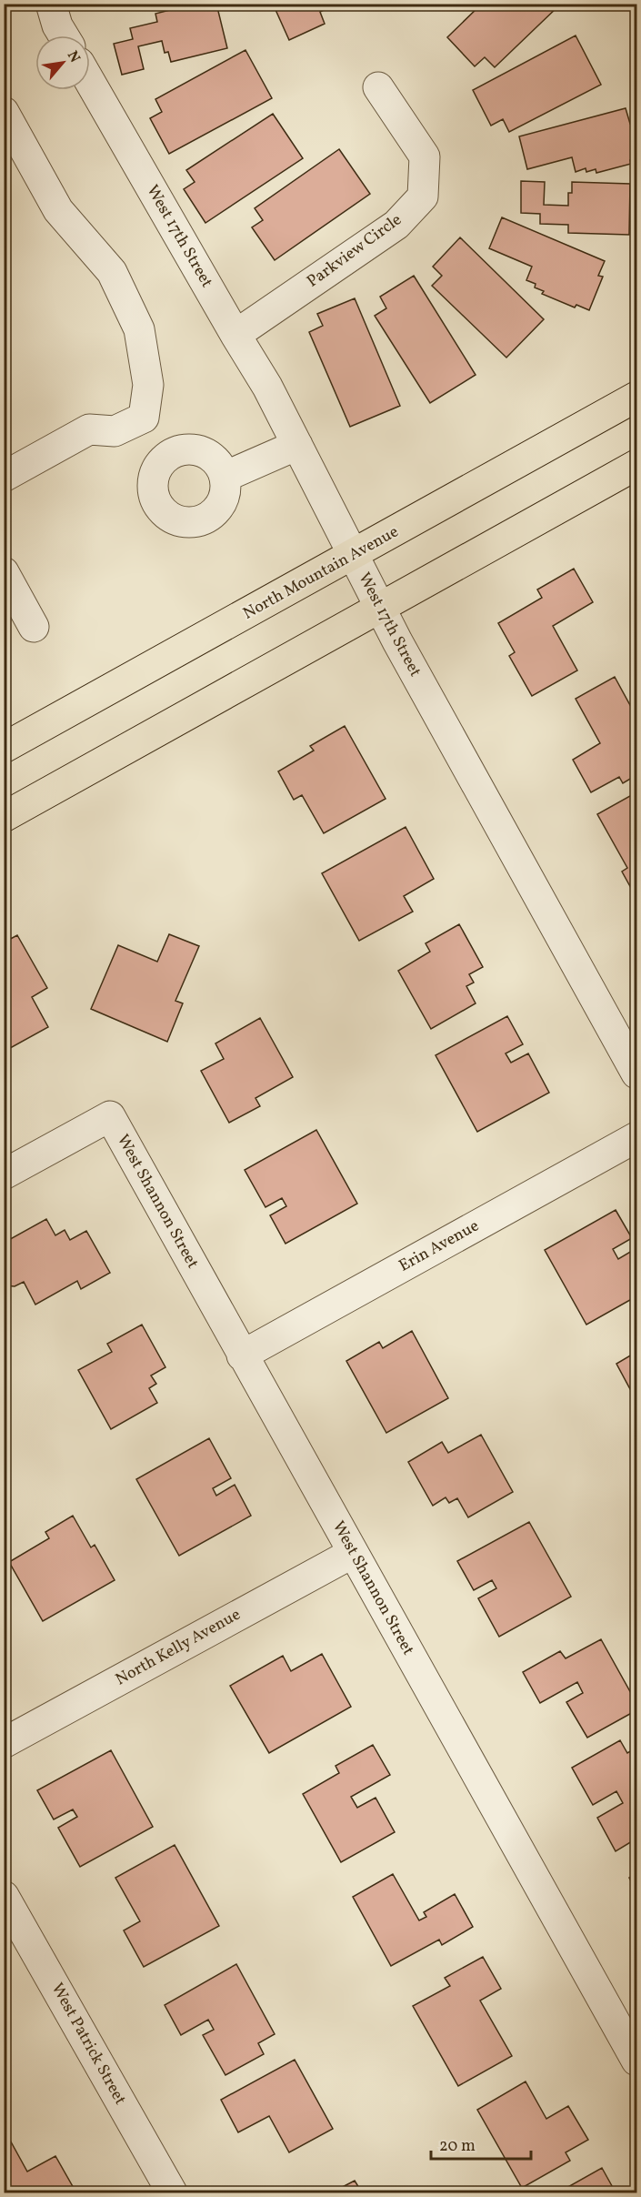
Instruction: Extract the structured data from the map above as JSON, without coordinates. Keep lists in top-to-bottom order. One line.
{"streets":{"main road":["North Mountain Avenue"],"street":["West 17th Street","Parkview Circle","West Shannon Street","Erin Avenue","North Kelly Avenue","West Patrick Street"]},"crossings":[["West 17th Street","Parkview Circle"],["West 17th Street","North Mountain Avenue"],["West Shannon Street","Erin Avenue"],["West Shannon Street","North Kelly Avenue"]],"scale_bar":"20 m","north":"top right"}
